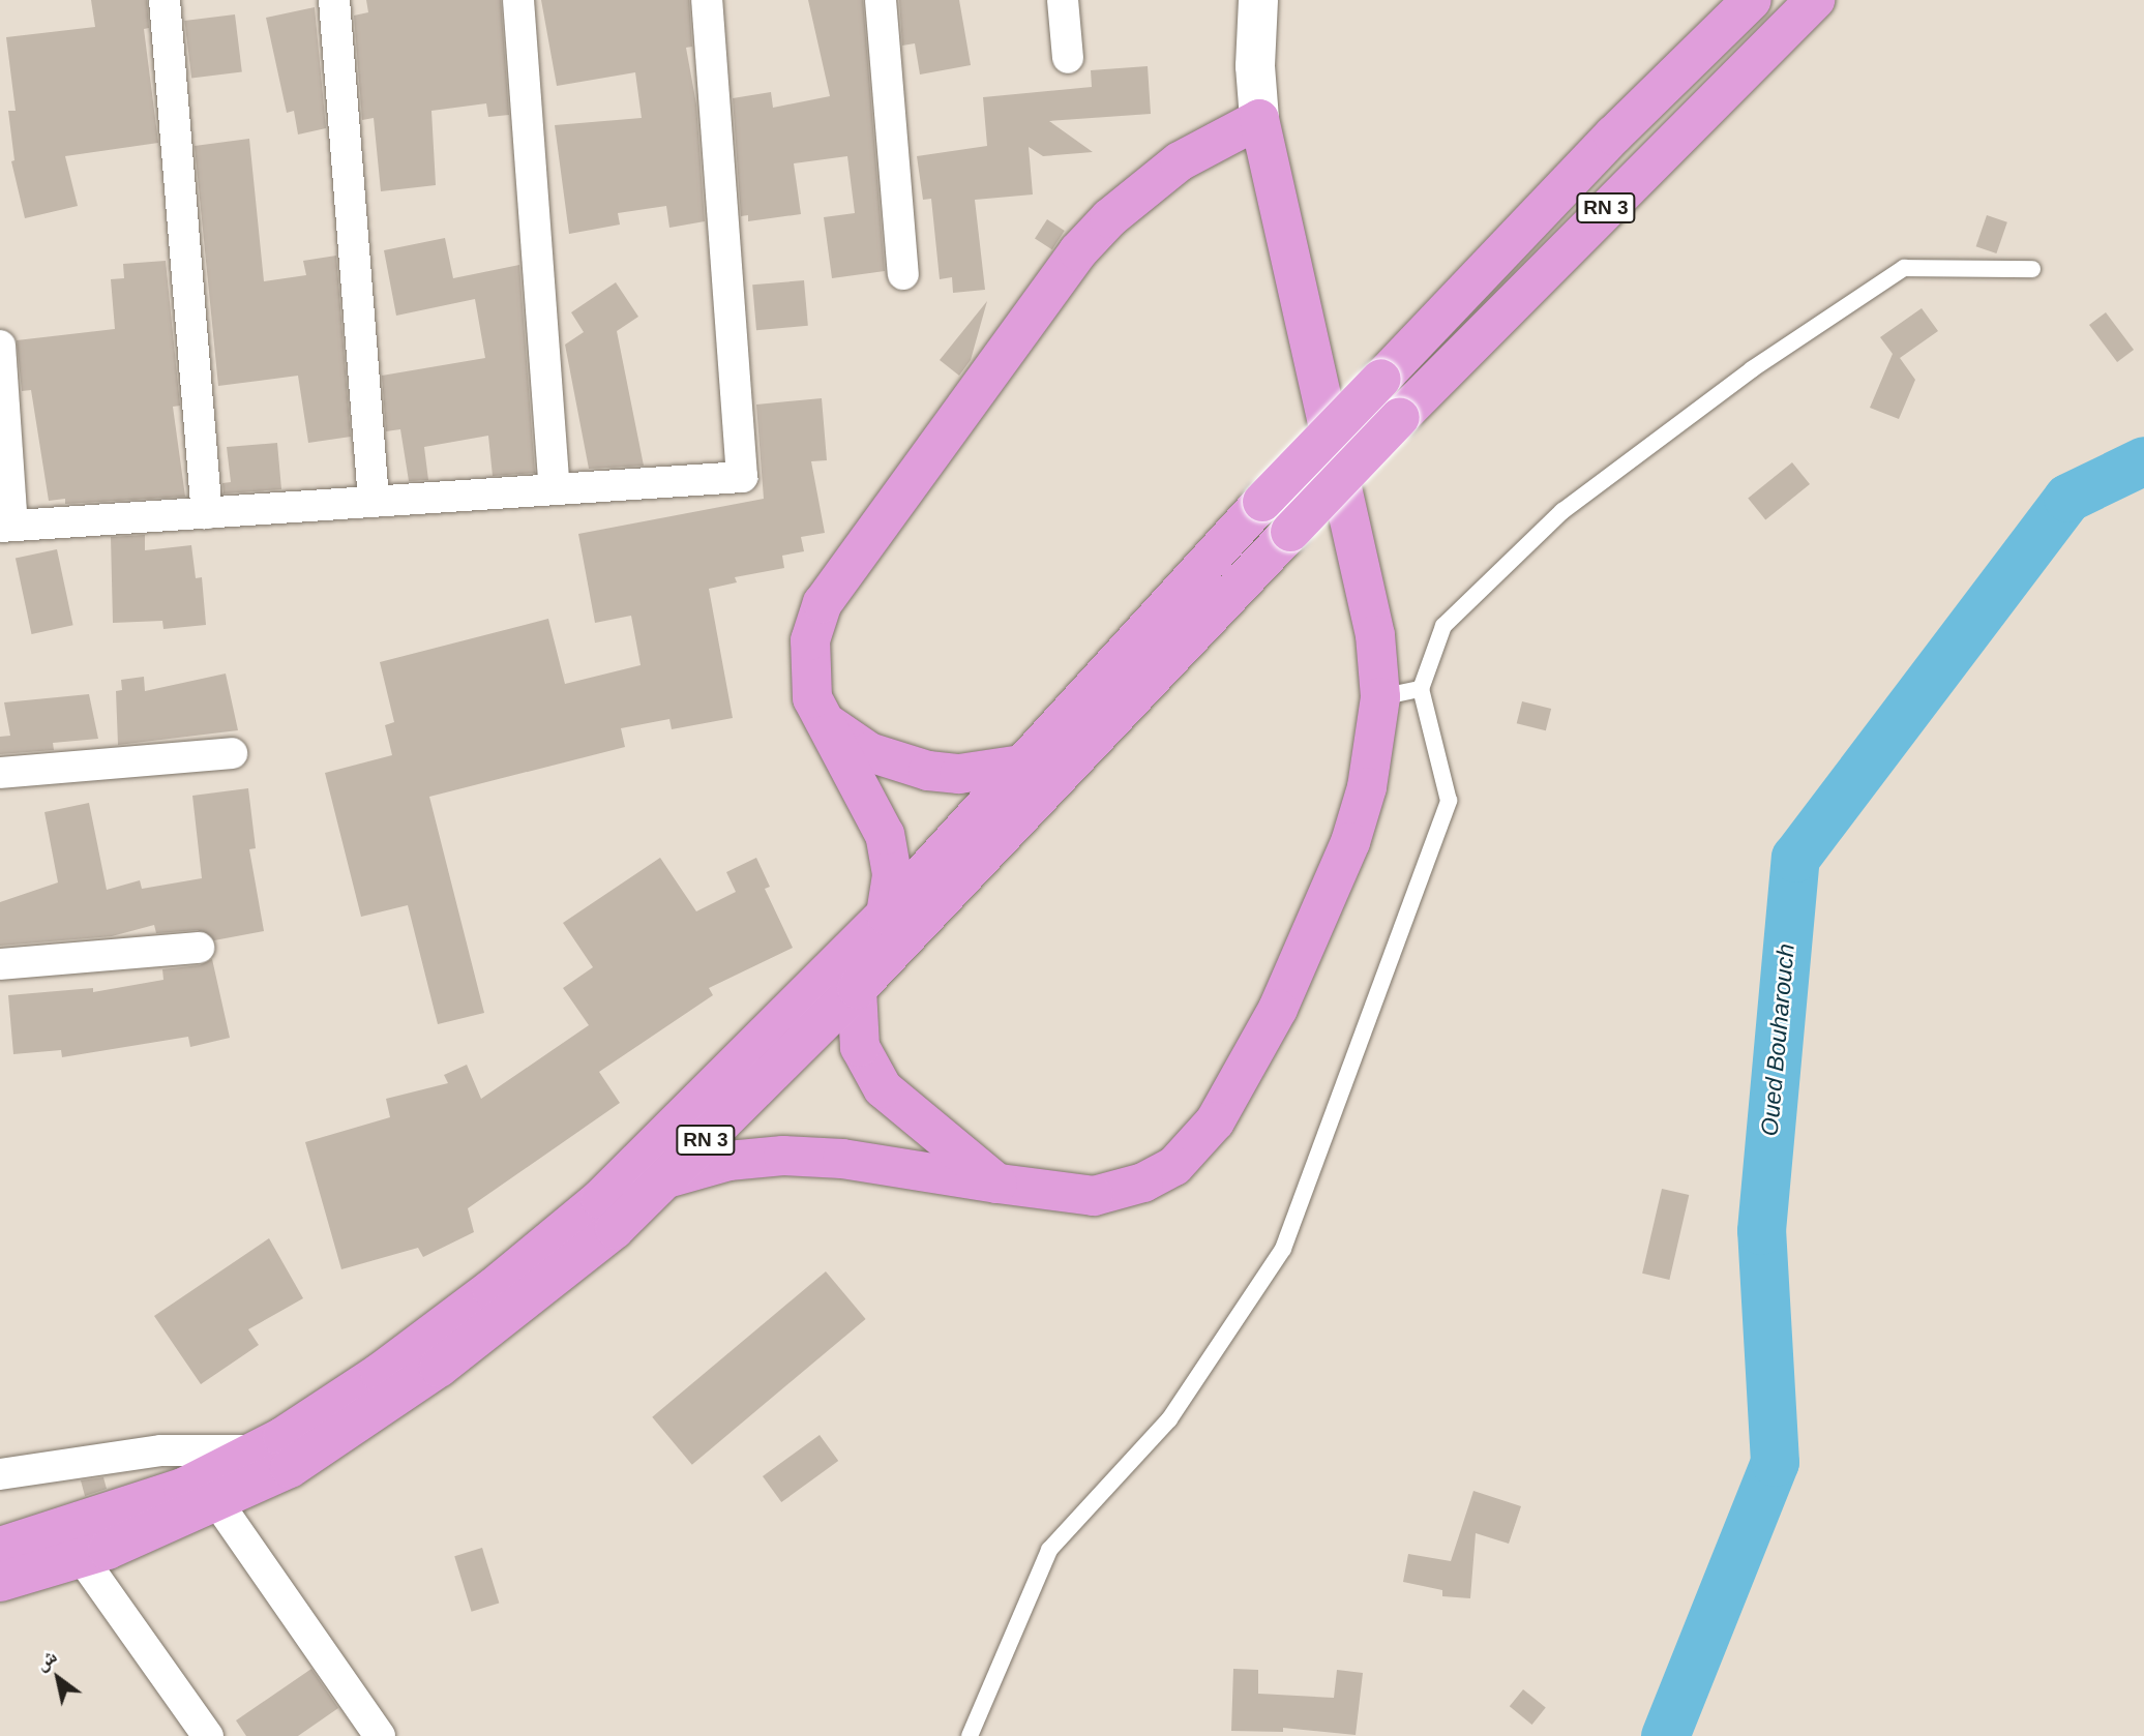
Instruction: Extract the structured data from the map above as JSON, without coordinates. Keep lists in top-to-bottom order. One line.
{"streets":{"highway":["RN 3"]},"water":["Oued Bouharouch"],"north":"top left"}
